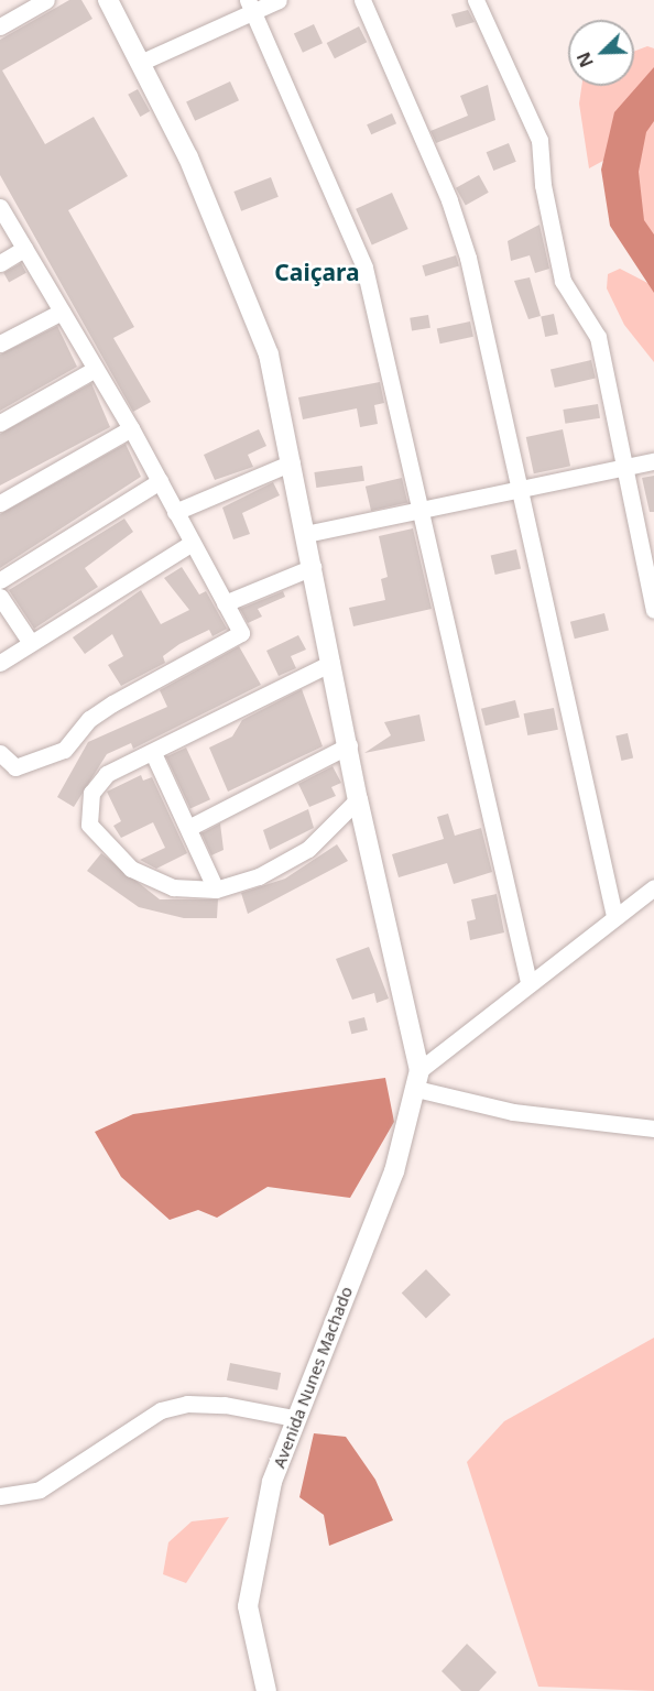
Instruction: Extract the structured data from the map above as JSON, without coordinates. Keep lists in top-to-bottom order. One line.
{"streets":{"main road":["Avenida Nunes Machado"]},"districts":["Caiçara"],"north":"bottom left"}
